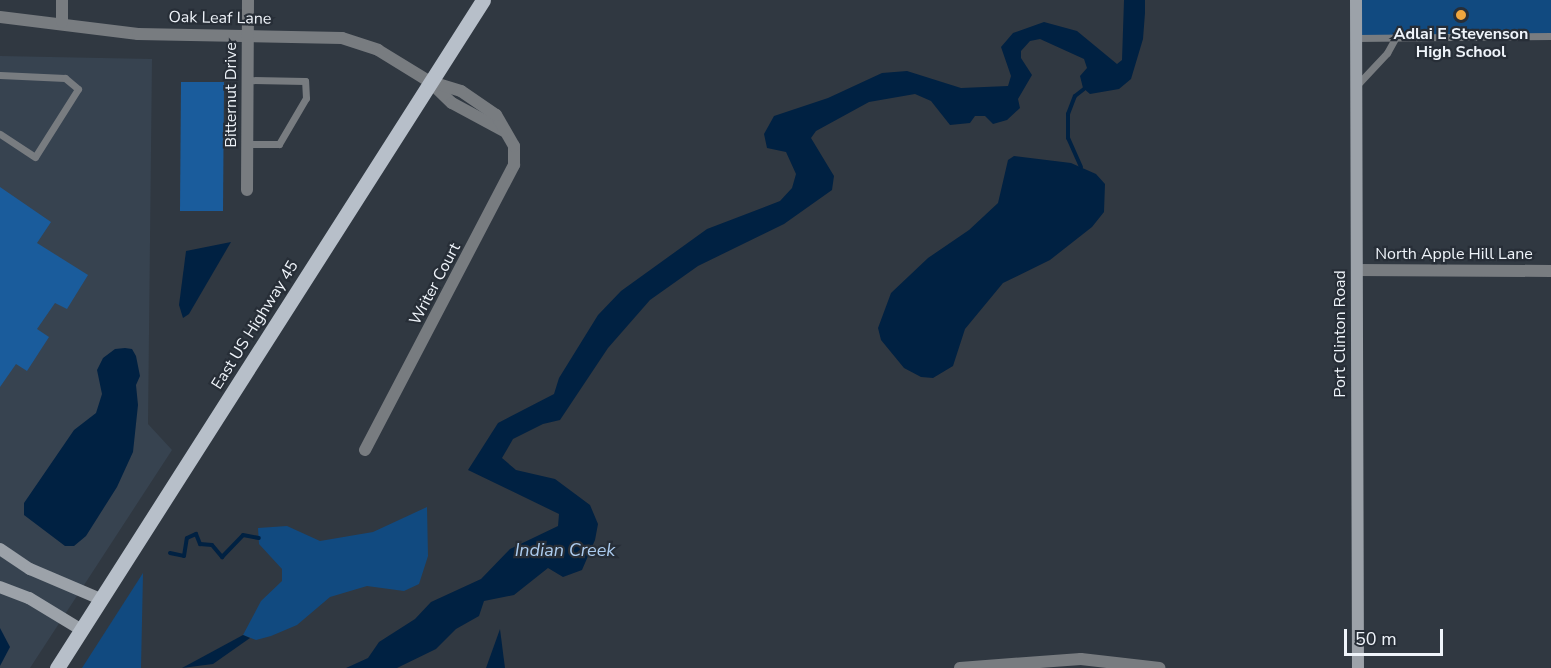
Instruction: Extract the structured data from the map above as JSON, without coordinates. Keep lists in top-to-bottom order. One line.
{"streets":{"main road":["East US Highway 45"],"street":["Oak Leaf Lane","Bitternut Drive","North Apple Hill Lane","Writer Court","Port Clinton Road"]},"crossings":[["Oak Leaf Lane","Bitternut Drive"],["Oak Leaf Lane","Writer Court"],["Oak Leaf Lane","East US Highway 45"],["North Apple Hill Lane","Port Clinton Road"],["Writer Court","East US Highway 45"]],"water":["Indian Creek"],"places":["Adlai E Stevenson High School"],"scale_bar":"50 m"}
